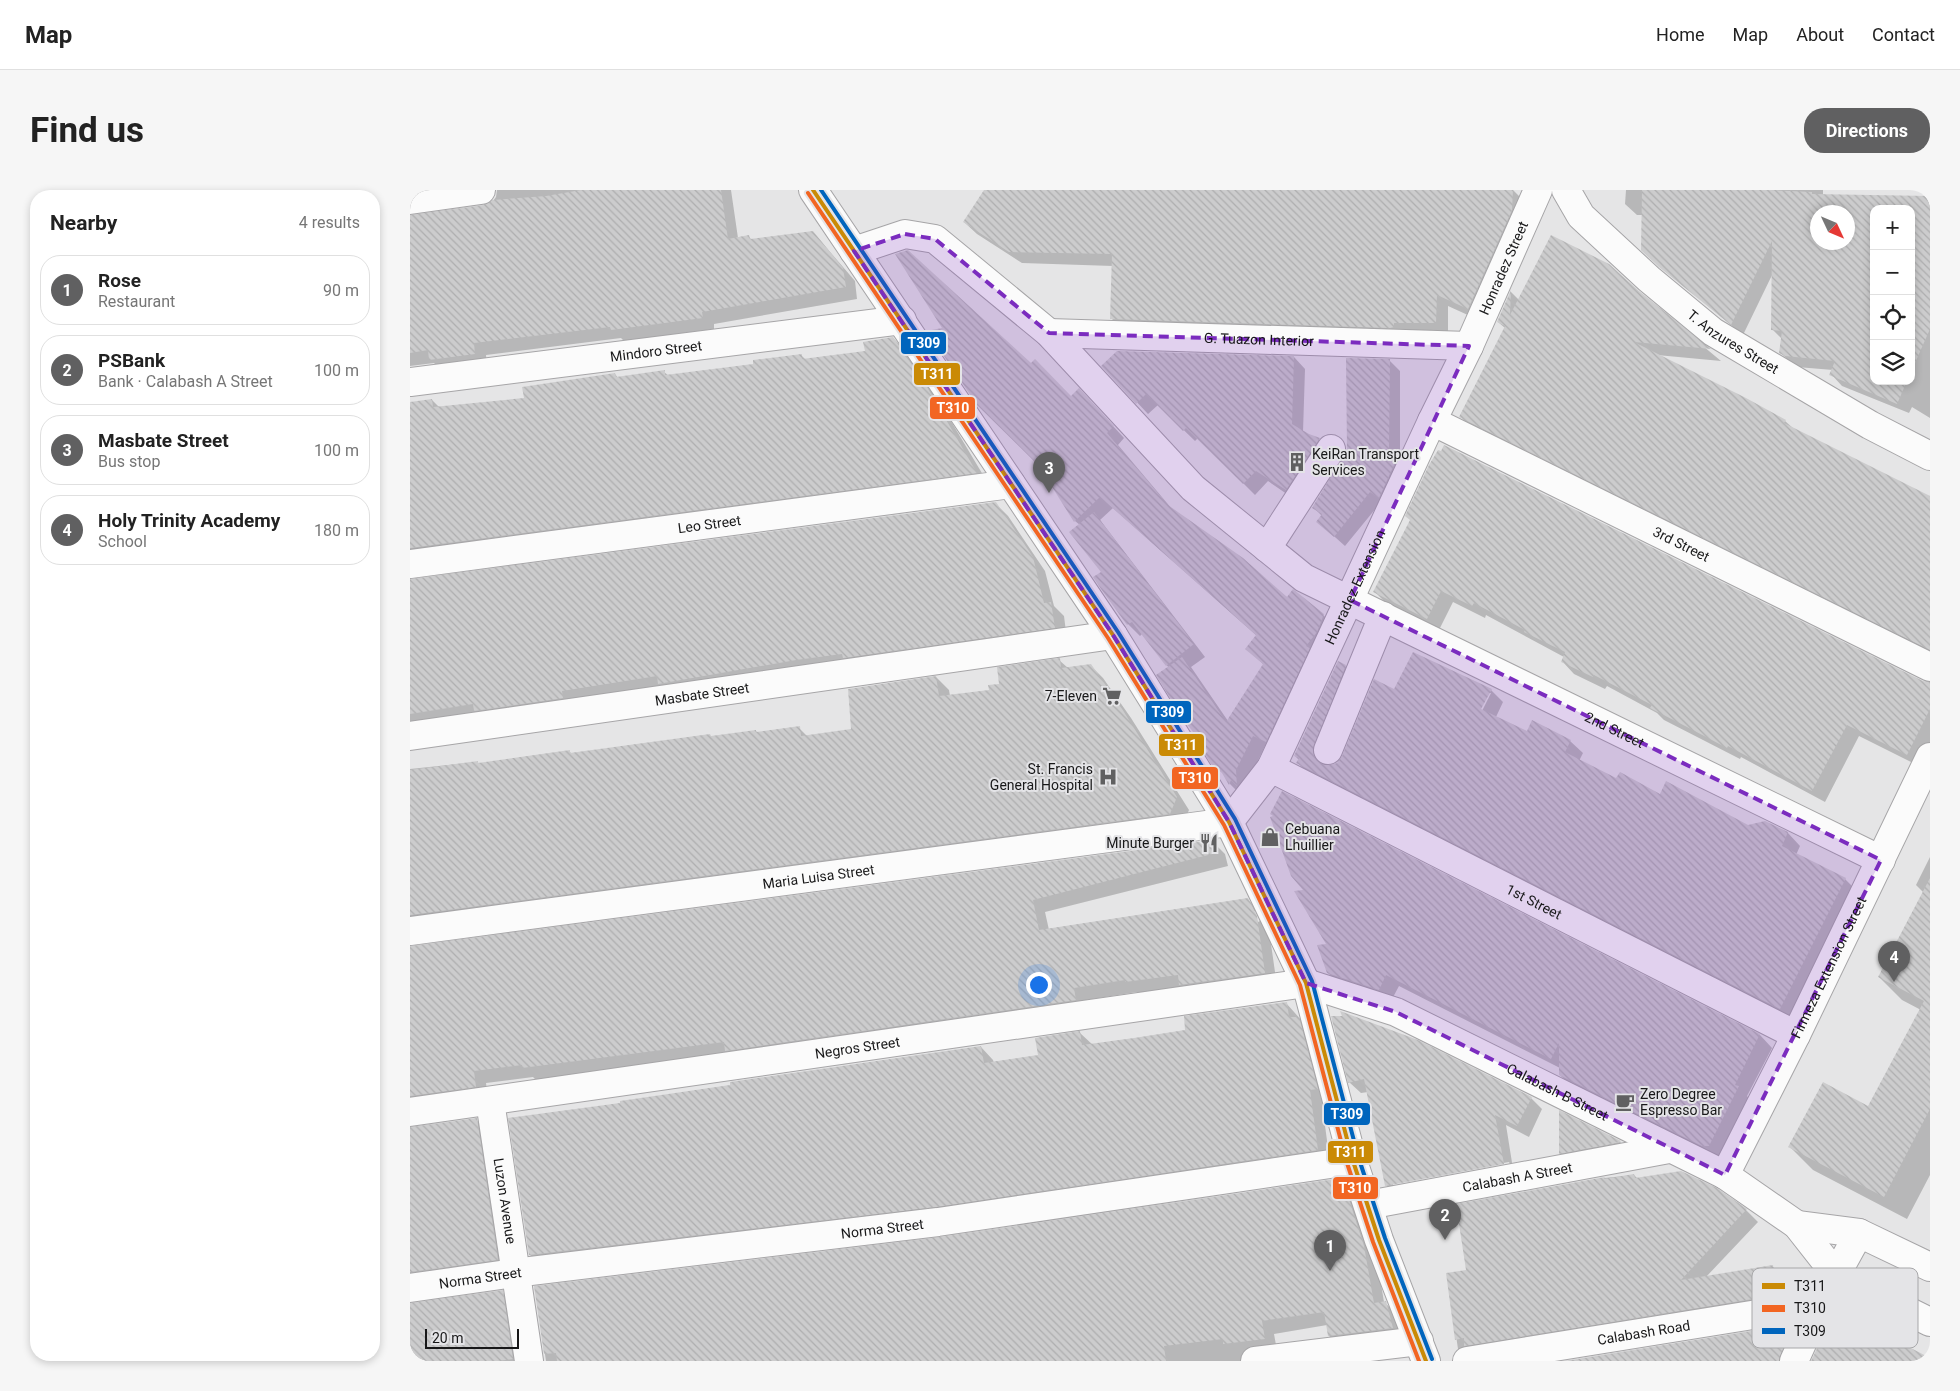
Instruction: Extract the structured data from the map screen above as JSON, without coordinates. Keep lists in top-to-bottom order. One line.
{"streets":{"street":["Honradez Street","G. Tuazon Interior","T. Anzures Street","Mindoro Street","Leo Street","3rd Street","Honradez Extension","Masbate Street","2nd Street","Maria Luisa Street","1st Street","Firmeza Extension Street","Negros Street","Calabash B Street","Calabash A Street","Luzon Avenue","Norma Street","Calabash Road"]},"crossings":[["Honradez Street","G. Tuazon Interior"],["Honradez Street","Honradez Extension"],["G. Tuazon Interior","Honradez Extension"],["3rd Street","Honradez Extension"],["Honradez Extension","2nd Street"],["Honradez Extension","Maria Luisa Street"],["Honradez Extension","1st Street"],["2nd Street","Firmeza Extension Street"],["1st Street","Firmeza Extension Street"],["Firmeza Extension Street","Calabash B Street"],["Negros Street","Calabash B Street"],["Negros Street","Luzon Avenue"],["Calabash B Street","Calabash A Street"],["Luzon Avenue","Norma Street"]],"places":{"building":["KeiRan Transport Services"],"supermarket":["7-Eleven"],"hospital":["St. Francis General Hospital"],"shop":["Cebuana Lhuillier"],"restaurant":["Minute Burger"],"cafe":["Zero Degree Espresso Bar"]},"lines":["transit line T311","transit line T309","transit line T310"],"legend":["T311","T310","T309"],"scale_bar":"20 m","north":"bottom right","page":{"header":"Map","nav":["Home","Map","About","Contact"],"buttons":"Directions","title":"Find us","heading":["Nearby","4 results"],"map_buttons":["+","−"],"list":[{"mark":"1","name":"Rose","note":"Restaurant","value":"90 m"},{"mark":"2","name":"PSBank","note":"Bank · Calabash A Street","value":"100 m"},{"mark":"3","name":"Masbate Street","note":"Bus stop","value":"100 m"},{"mark":"4","name":"Holy Trinity Academy","note":"School","value":"180 m"}],"pins":["3","4","2","1"],"scale":"20 m"}}
